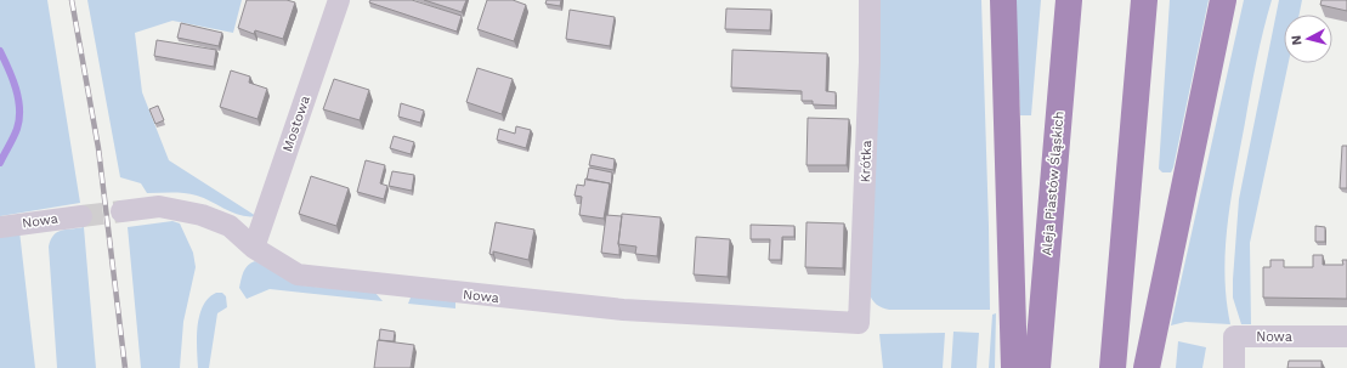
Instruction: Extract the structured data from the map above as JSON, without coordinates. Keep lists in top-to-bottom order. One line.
{"streets":{"highway":["Aleja Piastów Śląskich"],"street":["Mostowa","Krótka","Nowa"]},"crossings":[["Mostowa","Nowa"],["Krótka","Nowa"]],"north":"left"}
